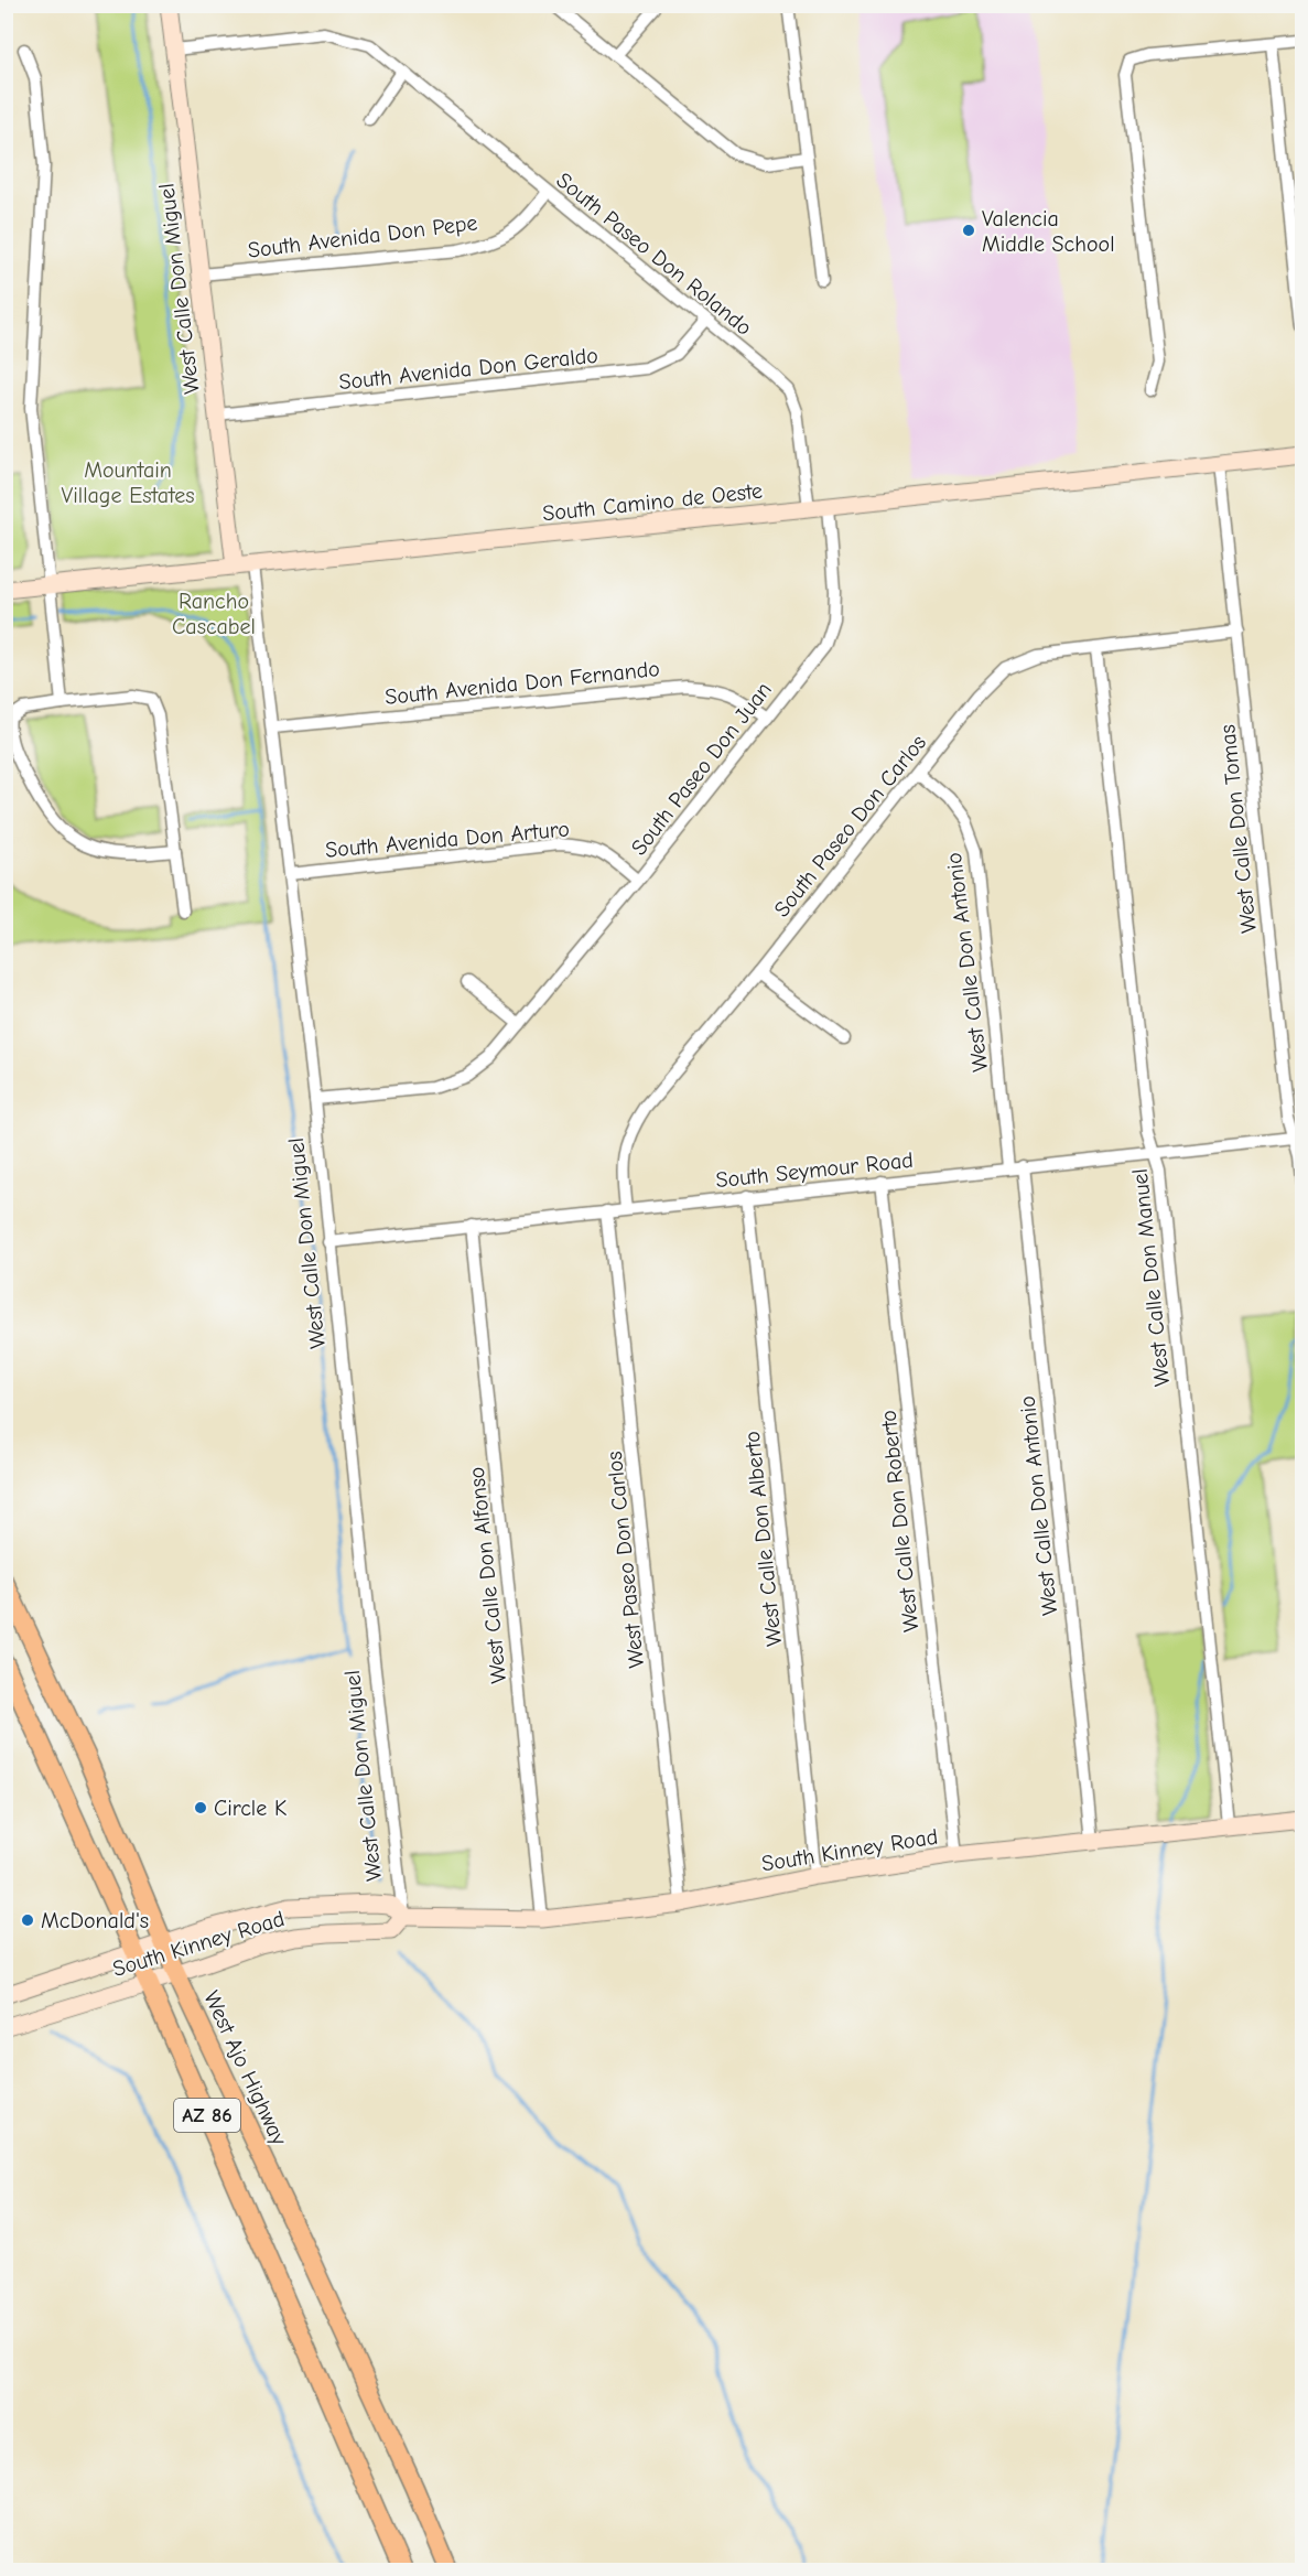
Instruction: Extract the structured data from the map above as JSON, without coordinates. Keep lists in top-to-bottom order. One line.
{"streets":{"main road":["West Ajo Highway","AZ 86"],"street":["South Avenida Don Pepe","South Paseo Don Rolando","West Calle Don Miguel","South Avenida Don Geraldo","South Camino de Oeste","South Avenida Don Fernando","South Paseo Don Juan","South Paseo Don Carlos","West Calle Don Tomas","South Avenida Don Arturo","West Calle Don Antonio","South Seymour Road","West Calle Don Manuel","West Calle Don Roberto","West Calle Don Alberto","West Paseo Don Carlos","West Calle Don Alfonso","South Kinney Road"]},"crossings":[["South Avenida Don Pepe","South Paseo Don Rolando"],["South Avenida Don Pepe","West Calle Don Miguel"],["South Paseo Don Rolando","West Calle Don Miguel"],["South Paseo Don Rolando","South Avenida Don Geraldo"],["South Paseo Don Rolando","South Camino de Oeste"],["West Calle Don Miguel","South Avenida Don Geraldo"],["West Calle Don Miguel","South Camino de Oeste"],["West Calle Don Miguel","South Avenida Don Fernando"],["West Calle Don Miguel","South Paseo Don Juan"],["West Calle Don Miguel","South Avenida Don Arturo"],["West Calle Don Miguel","South Seymour Road"],["West Calle Don Miguel","South Kinney Road"],["South Camino de Oeste","South Paseo Don Juan"],["South Camino de Oeste","West Calle Don Tomas"],["South Avenida Don Fernando","South Paseo Don Juan"],["South Paseo Don Juan","South Avenida Don Arturo"],["South Paseo Don Carlos","West Calle Don Tomas"],["South Paseo Don Carlos","West Calle Don Antonio"],["South Paseo Don Carlos","South Seymour Road"],["South Paseo Don Carlos","West Calle Don Manuel"],["West Calle Don Tomas","South Seymour Road"],["West Calle Don Antonio","South Seymour Road"],["West Calle Don Antonio","South Kinney Road"],["South Seymour Road","West Calle Don Manuel"],["South Seymour Road","West Calle Don Roberto"],["South Seymour Road","West Calle Don Alberto"],["South Seymour Road","West Paseo Don Carlos"],["South Seymour Road","West Calle Don Alfonso"],["West Calle Don Manuel","South Kinney Road"],["West Calle Don Roberto","South Kinney Road"],["West Calle Don Alberto","South Kinney Road"],["West Paseo Don Carlos","South Kinney Road"],["West Calle Don Alfonso","South Kinney Road"],["South Kinney Road","West Ajo Highway"],["South Kinney Road","AZ 86"]],"parks":["Mountain Village Estates","Rancho Cascabel"],"places":["Valencia Middle School","Circle K","McDonald's"]}
